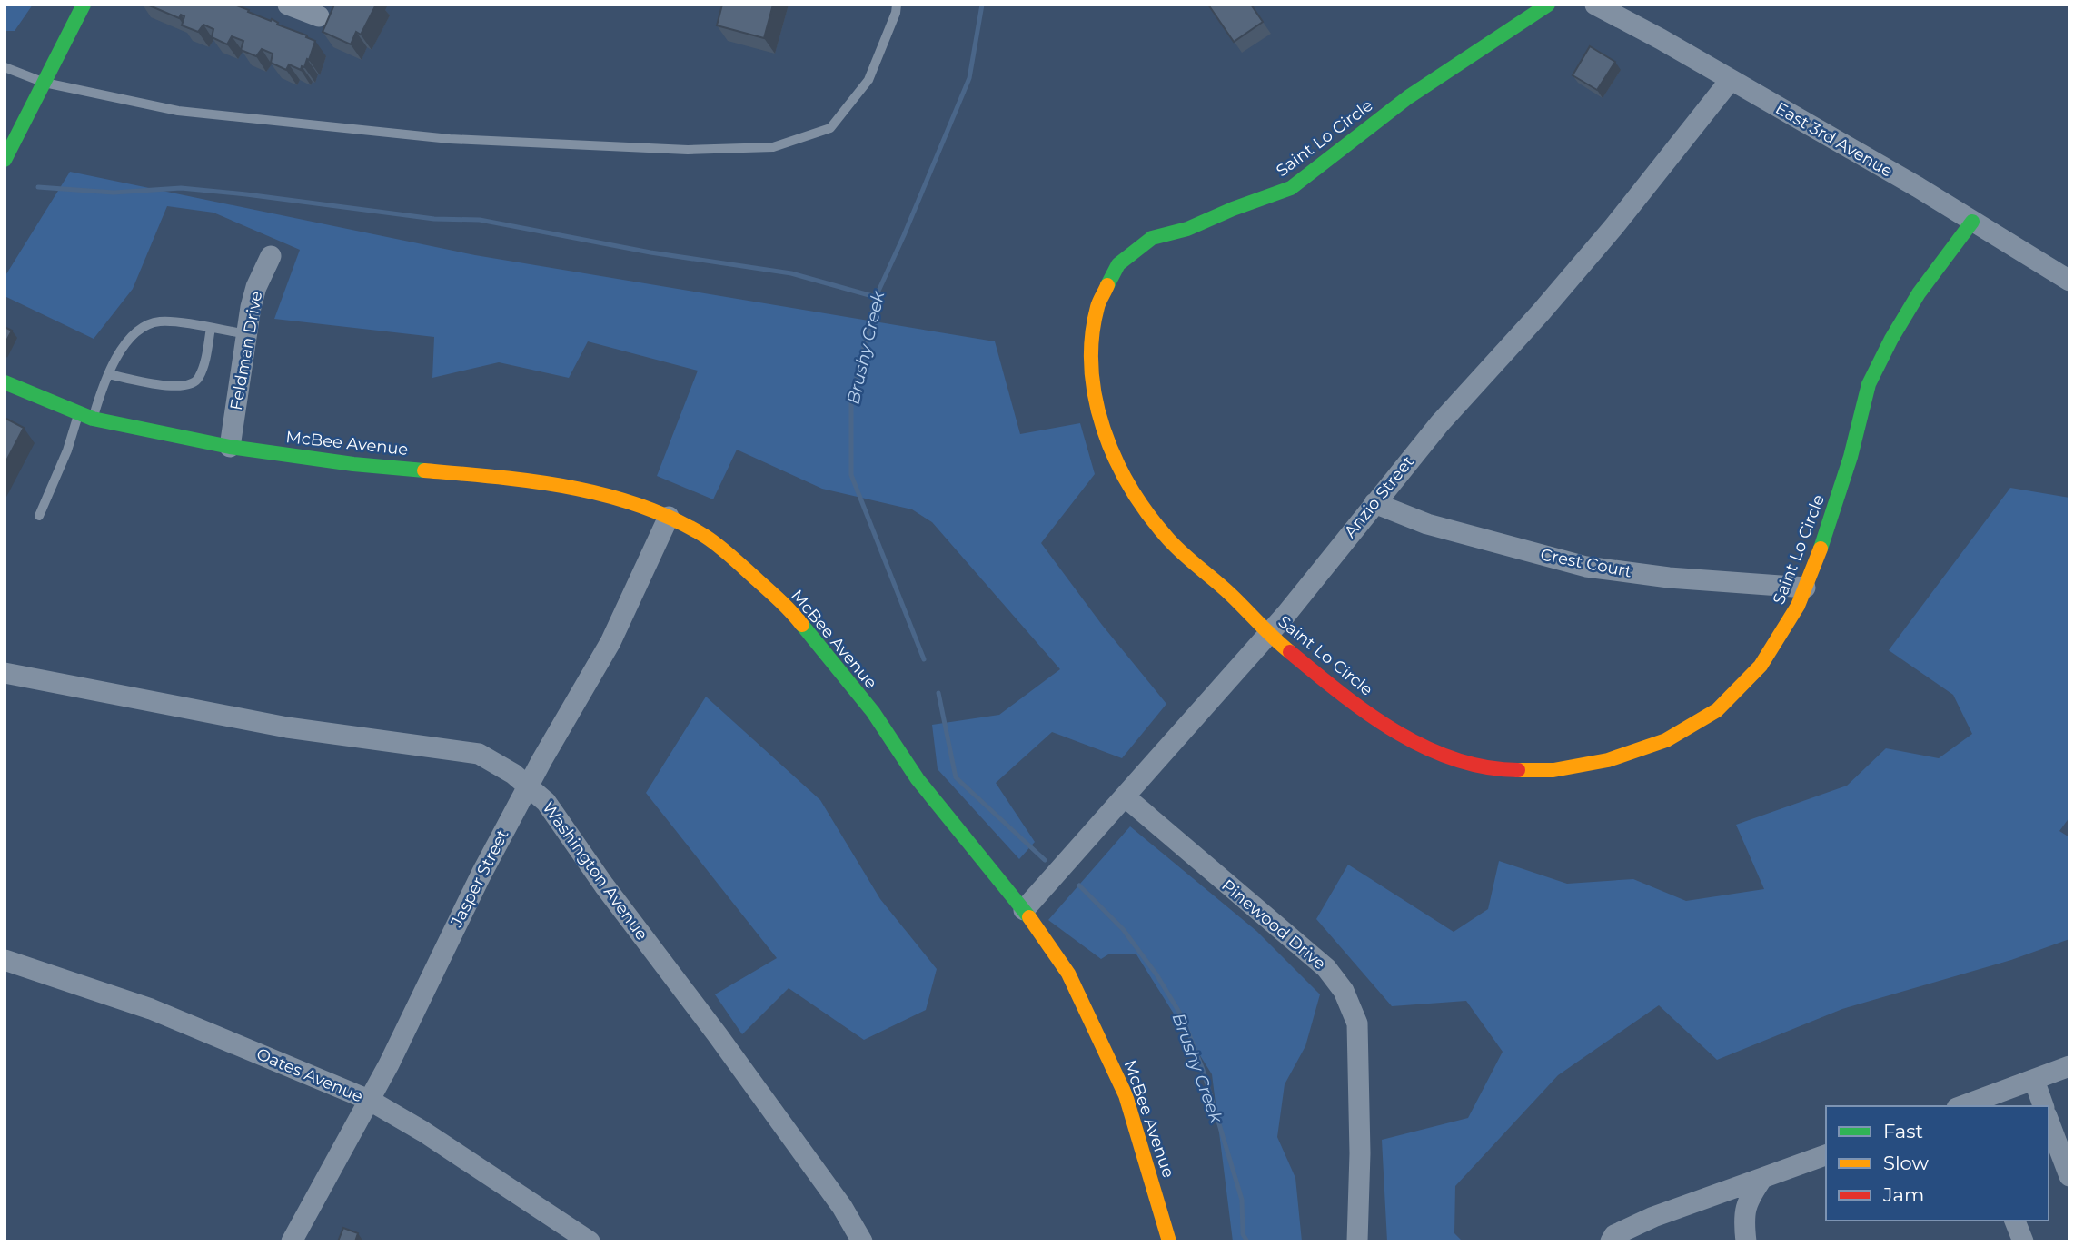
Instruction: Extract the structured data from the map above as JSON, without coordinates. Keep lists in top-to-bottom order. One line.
{"streets":{"street":["Saint Lo Circle","East 3rd Avenue","Feldman Drive","McBee Avenue","Anzio Street","Crest Court","Washington Avenue","Jasper Street","Pinewood Drive","Oates Avenue"]},"crossings":[["Saint Lo Circle","East 3rd Avenue"],["Saint Lo Circle","Anzio Street"],["Saint Lo Circle","Crest Court"],["East 3rd Avenue","Anzio Street"],["Feldman Drive","McBee Avenue"],["McBee Avenue","Anzio Street"],["McBee Avenue","Jasper Street"],["Anzio Street","Crest Court"],["Anzio Street","Pinewood Drive"],["Washington Avenue","Jasper Street"],["Jasper Street","Oates Avenue"]],"water":["Brushy Creek"],"legend":["Fast","Slow","Jam"]}
